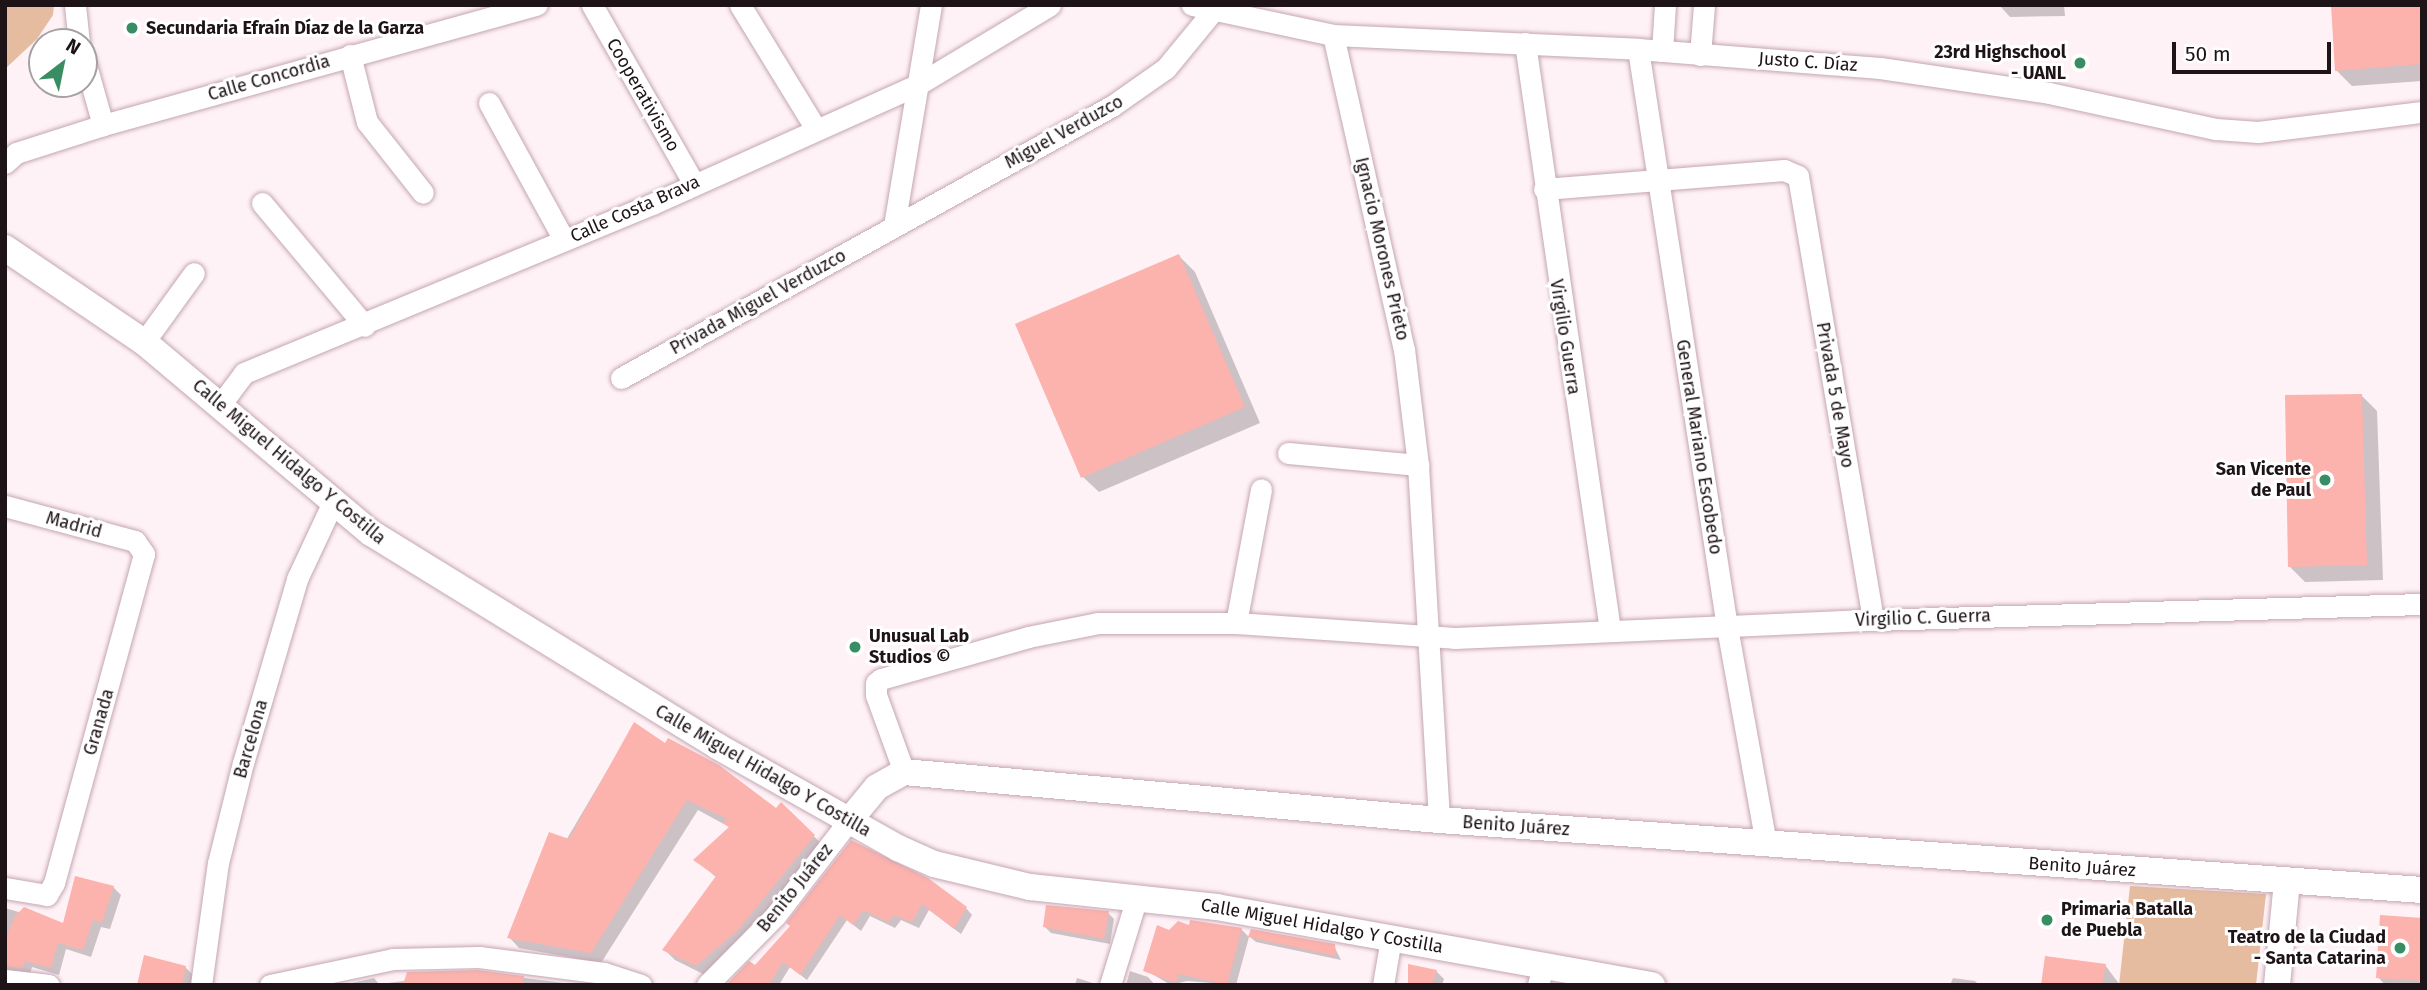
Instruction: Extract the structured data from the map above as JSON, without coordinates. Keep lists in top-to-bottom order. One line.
{"streets":{"street":["Justo C. Díaz","Calle Concordia","Cooperativismo","Miguel Verduzco","Calle Costa Brava","Ignacio Morones Prieto","Privada Miguel Verduzco","Virgilio Guerra","Privada 5 de Mayo","General Mariano Escobedo","Calle Miguel Hidalgo Y Costilla","Madrid","Virgilio C. Guerra","Granada","Barcelona","Benito Juárez"]},"crossings":[["Justo C. Díaz","Miguel Verduzco"],["Justo C. Díaz","Ignacio Morones Prieto"],["Justo C. Díaz","Virgilio Guerra"],["Justo C. Díaz","General Mariano Escobedo"],["Cooperativismo","Calle Costa Brava"],["Miguel Verduzco","Privada Miguel Verduzco"],["Calle Costa Brava","Calle Miguel Hidalgo Y Costilla"],["Ignacio Morones Prieto","Virgilio C. Guerra"],["Ignacio Morones Prieto","Benito Juárez"],["Virgilio Guerra","Virgilio C. Guerra"],["Privada 5 de Mayo","General Mariano Escobedo"],["Privada 5 de Mayo","Virgilio C. Guerra"],["General Mariano Escobedo","Virgilio C. Guerra"],["General Mariano Escobedo","Benito Juárez"],["Calle Miguel Hidalgo Y Costilla","Barcelona"],["Calle Miguel Hidalgo Y Costilla","Benito Juárez"],["Madrid","Granada"]],"places":["Secundaria Efraín Díaz de la Garza","23rd Highschool - UANL","San Vicente de Paul","Unusual Lab Studios ©","Primaria Batalla de Puebla","Teatro de la Ciudad - Santa Catarina"],"scale_bar":"50 m","north":"top right"}
